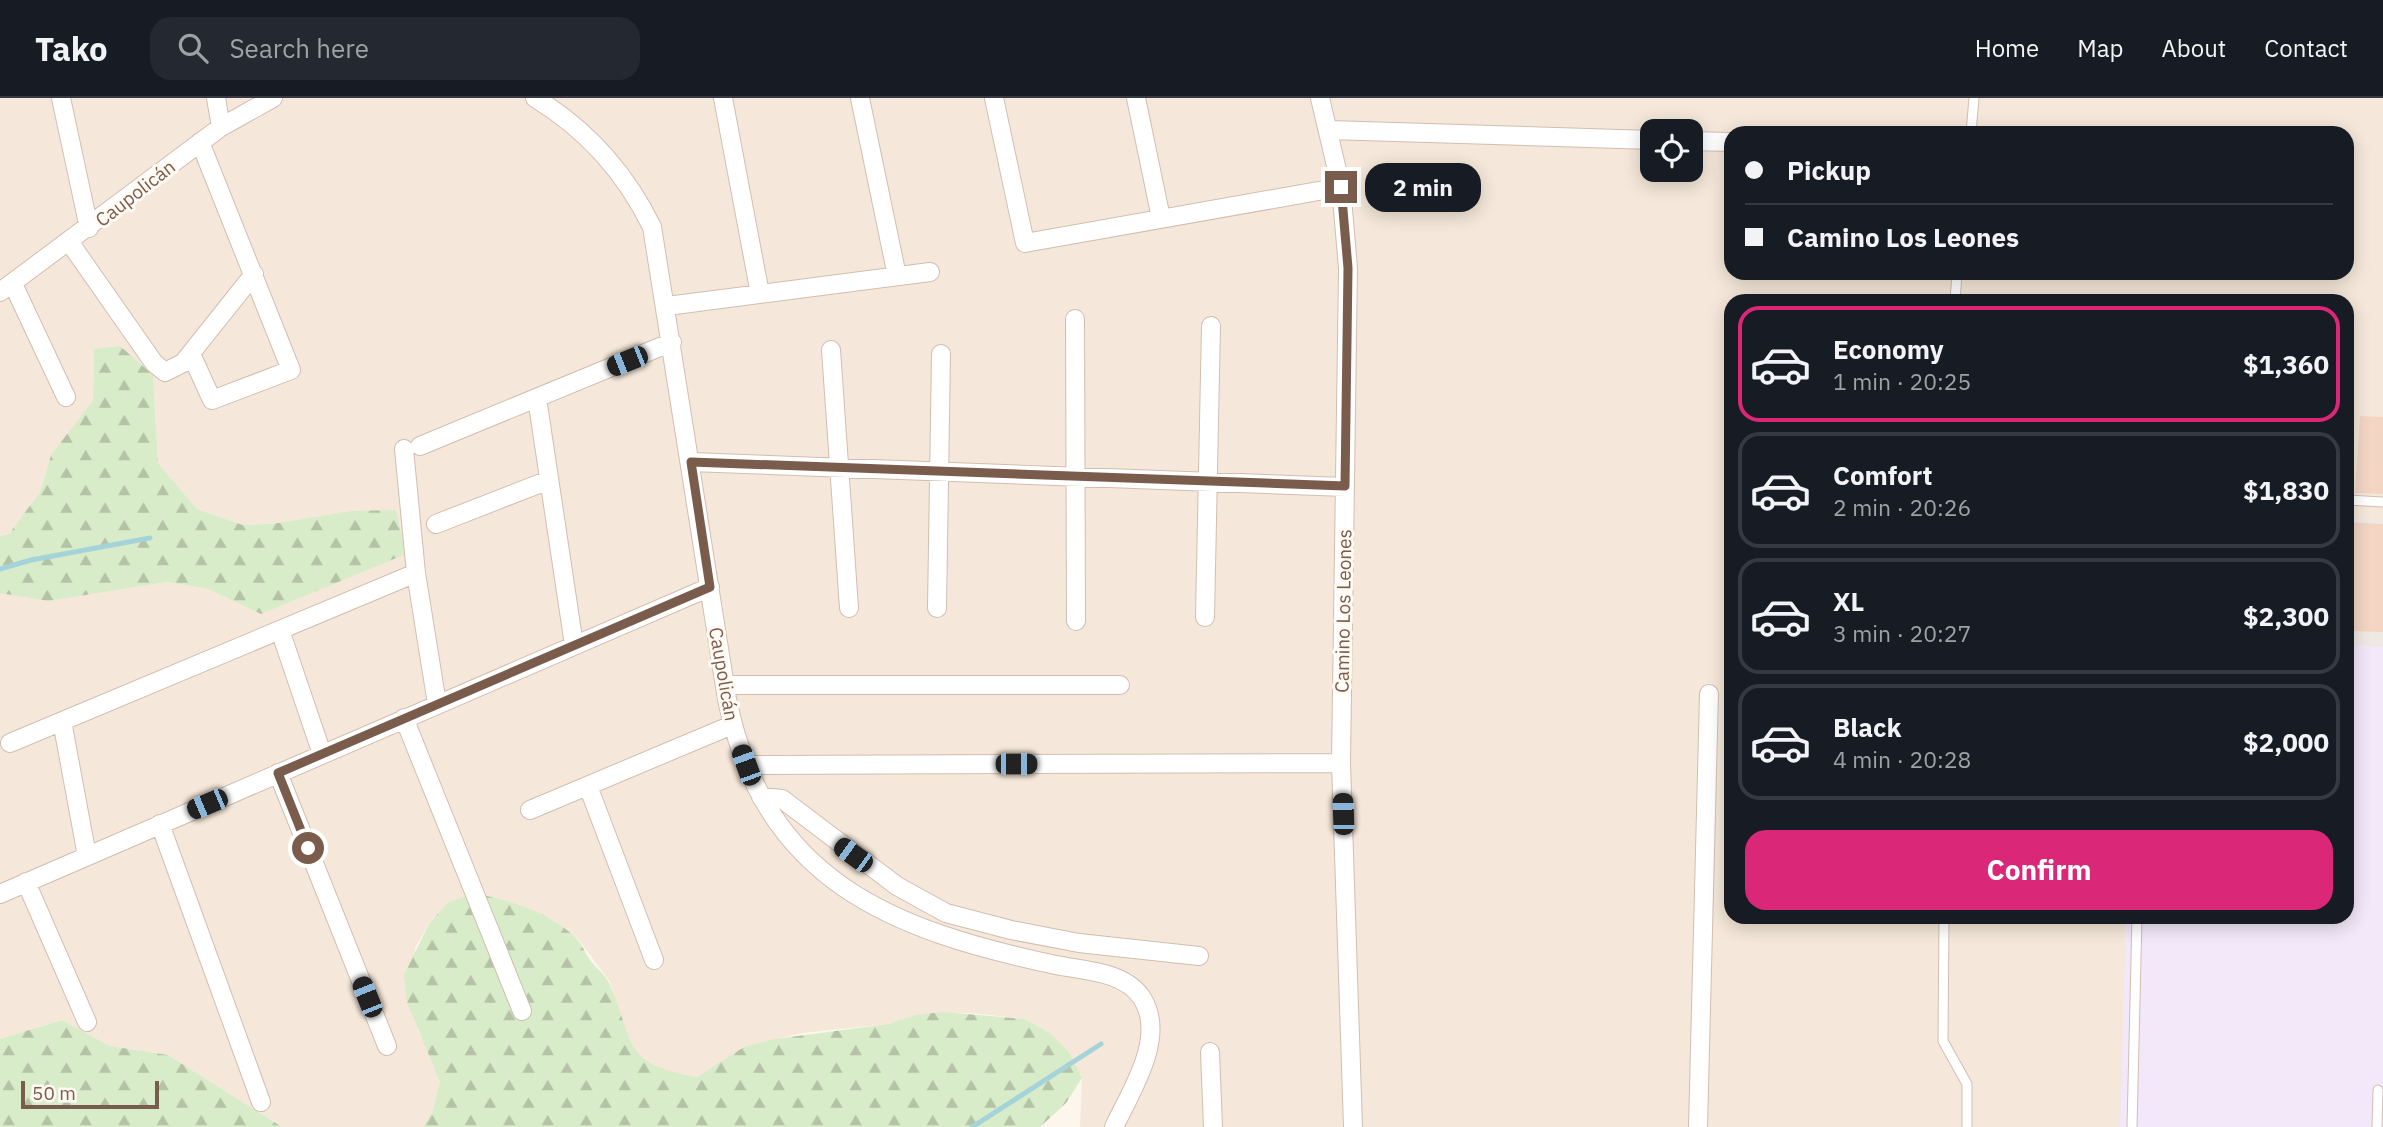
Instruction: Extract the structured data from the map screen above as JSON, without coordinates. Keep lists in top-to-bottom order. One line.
{"streets":{"street":["Caupolicán","Camino Los Leones"]},"scale_bar":"50 m","page":{"header":"Tako","search":"Search here","nav":["Home","Map","About","Contact"],"banner":["Pickup","Camino Los Leones"],"bubble":"2 min","list":[{"name":"Economy","note":"1 min · 20:25","value":"$1,360"},{"name":"Comfort","note":"2 min · 20:26","value":"$1,830"},{"name":"XL","note":"3 min · 20:27","value":"$2,300"},{"name":"Black","note":"4 min · 20:28","value":"$2,000"}],"buttons":"Confirm","scale":"50 m"}}
